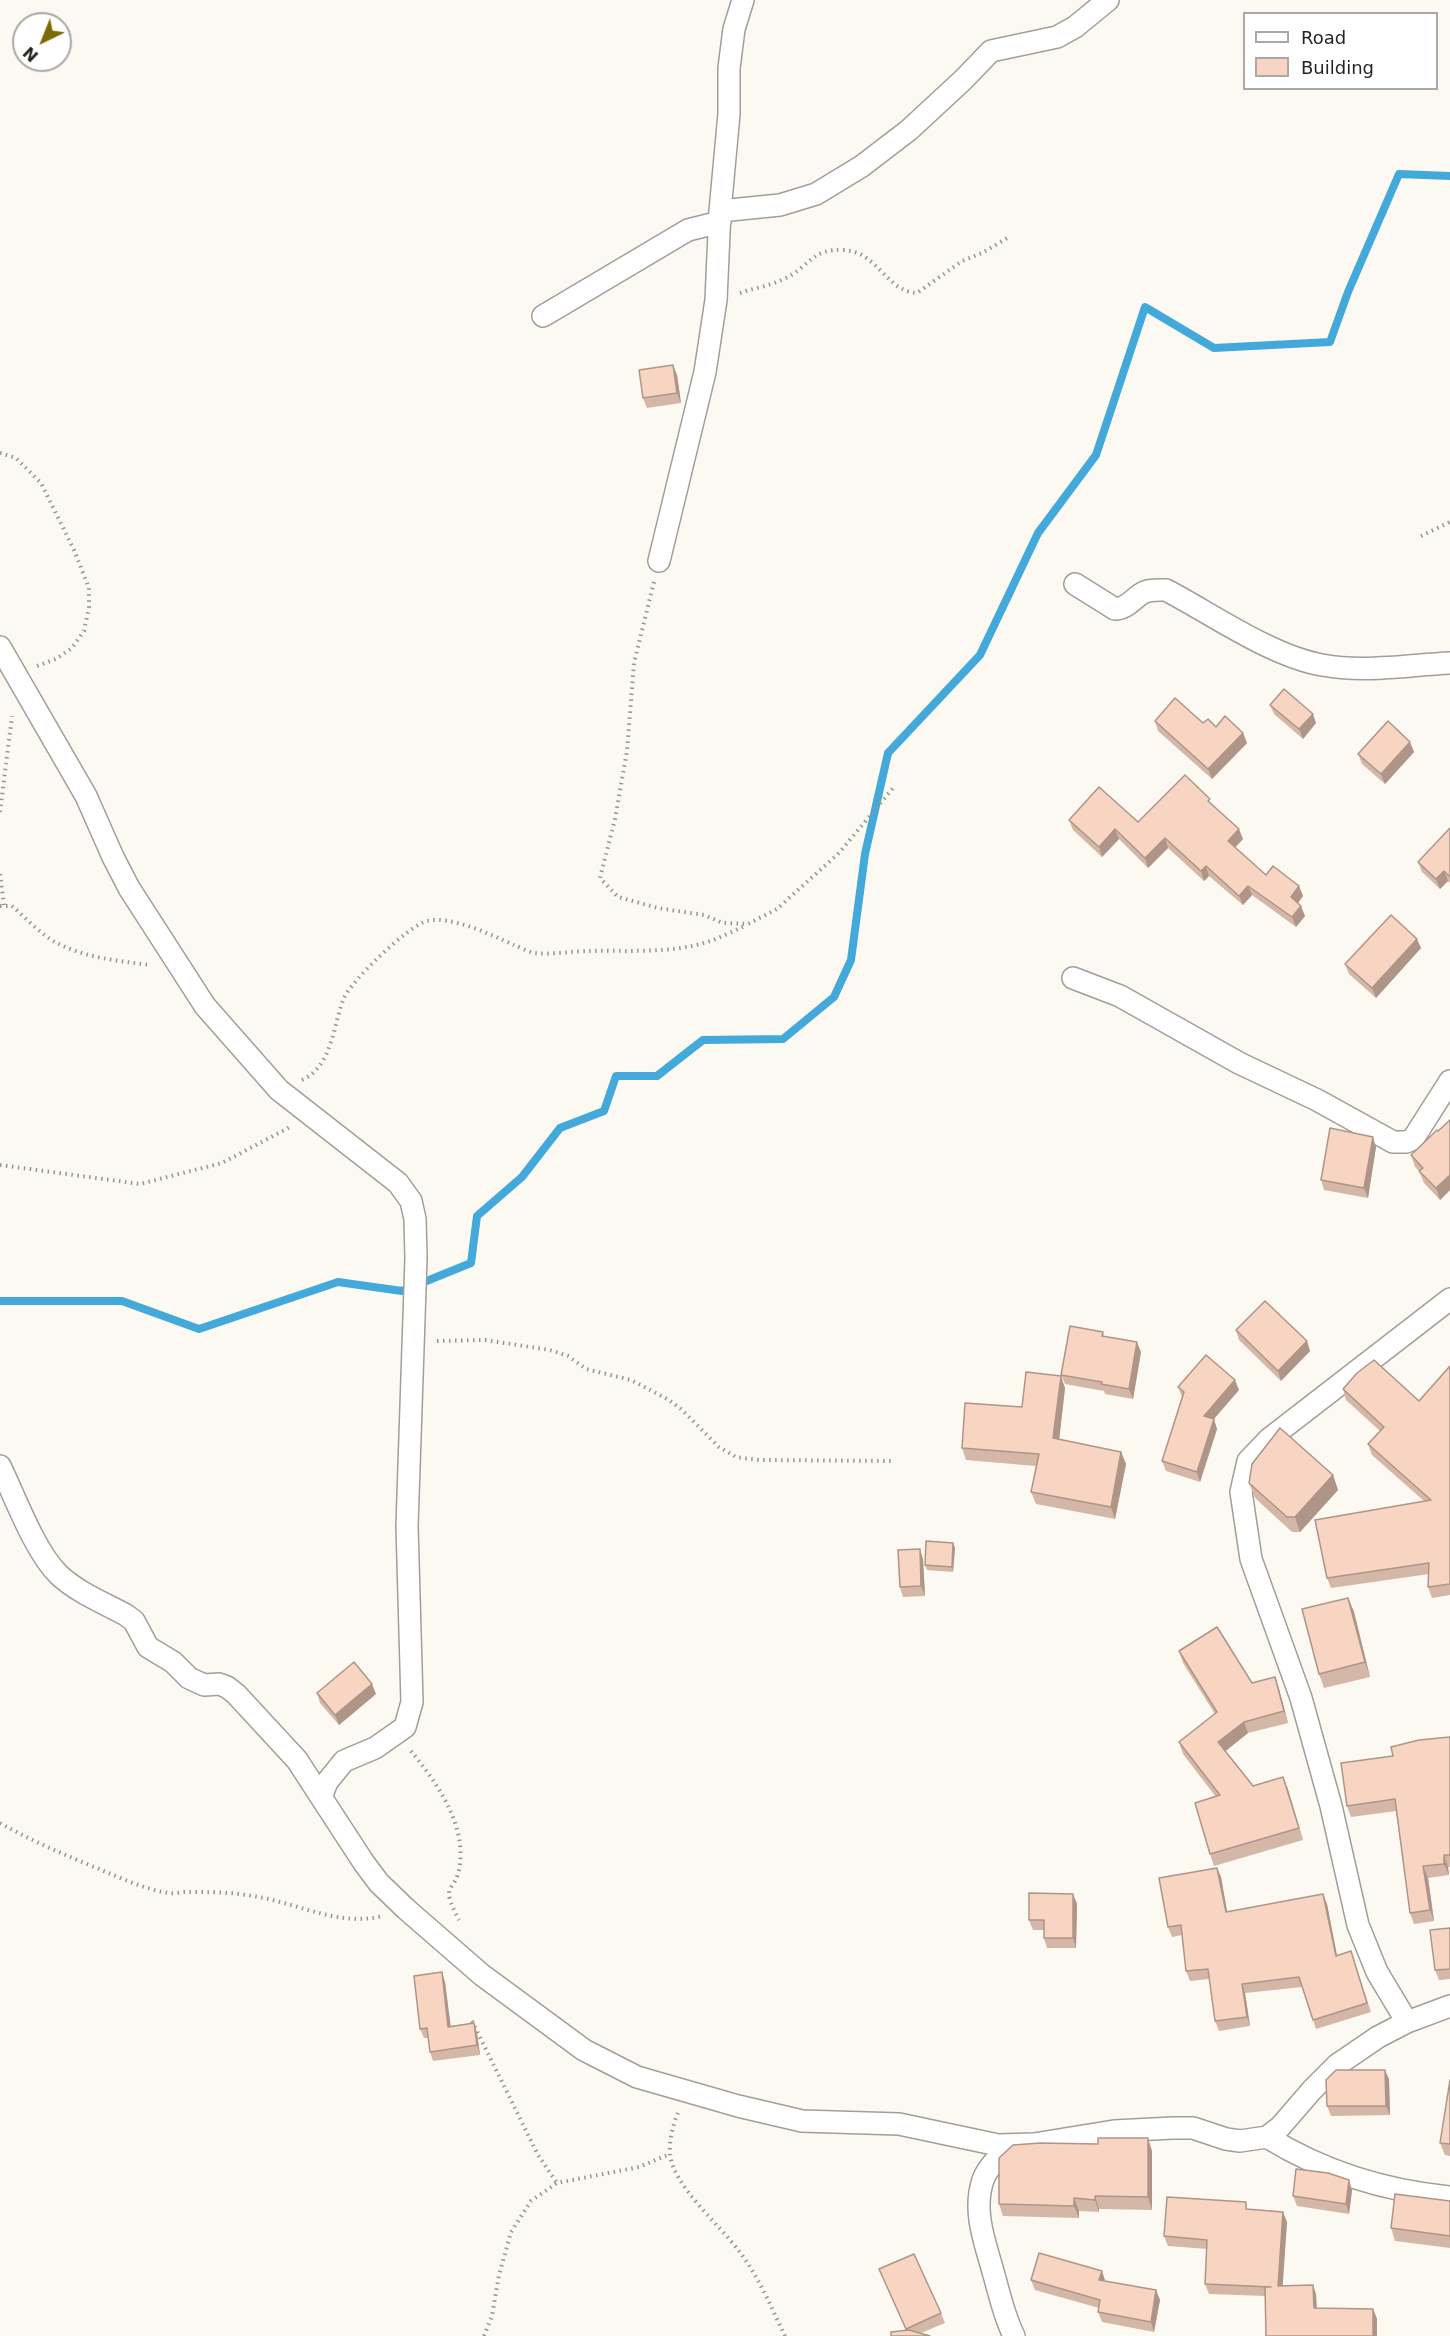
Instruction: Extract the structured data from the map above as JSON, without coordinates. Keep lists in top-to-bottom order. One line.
{"legend":["Road","Building"],"north":"bottom left"}
